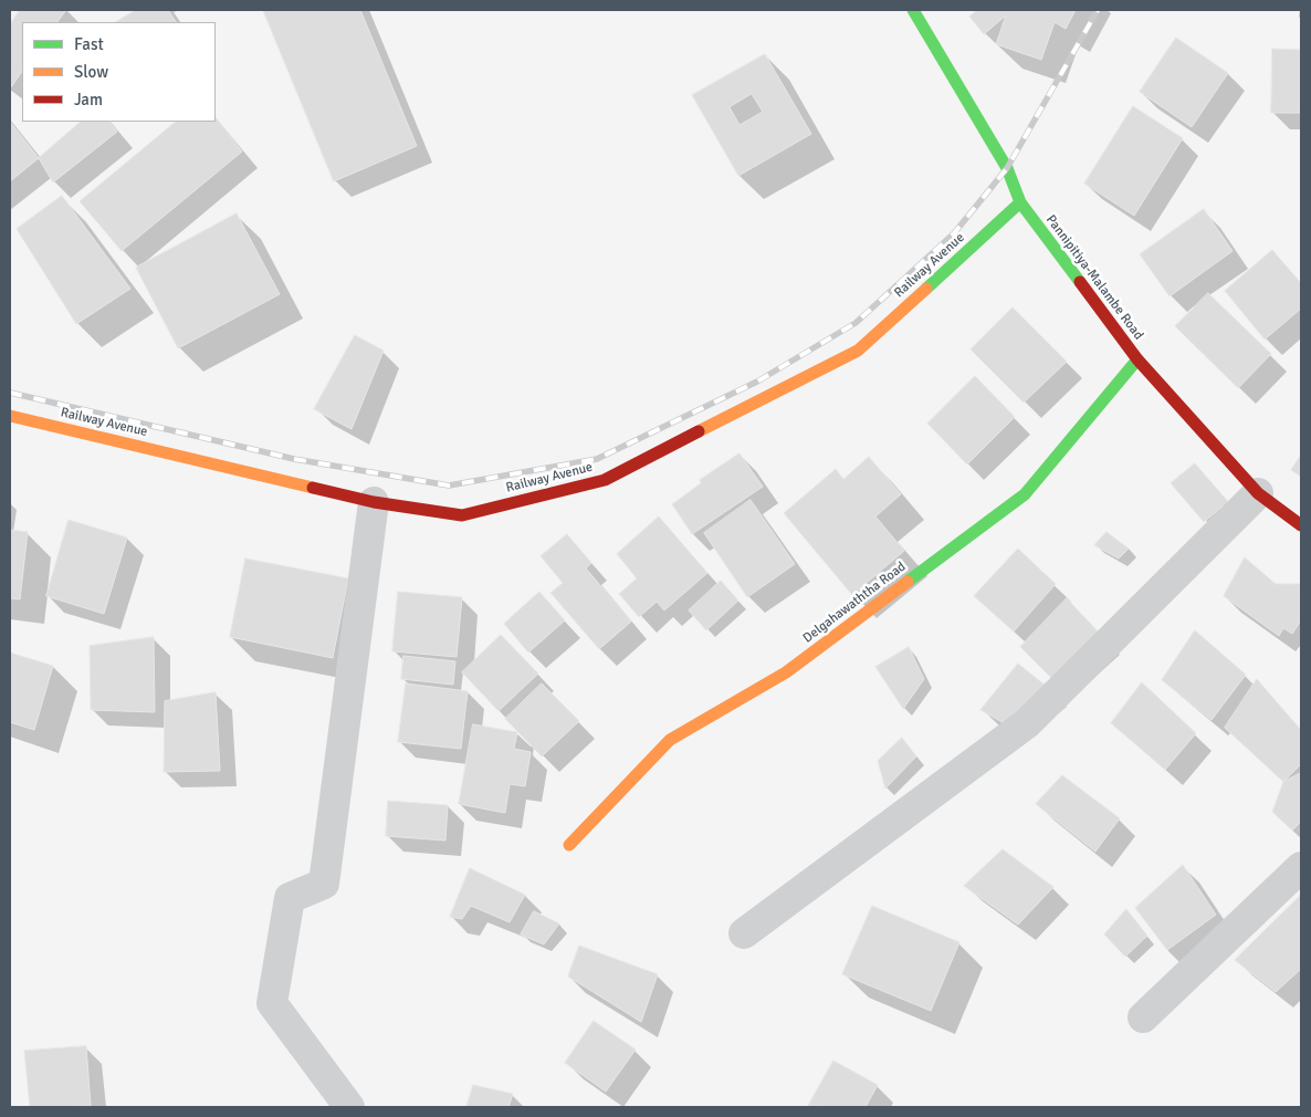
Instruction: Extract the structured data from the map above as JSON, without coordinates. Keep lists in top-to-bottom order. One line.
{"streets":{"street":["Railway Avenue","Pannipitiya-Malambe Road","Delgahawaththa Road"]},"crossings":[["Railway Avenue","Pannipitiya-Malambe Road"],["Pannipitiya-Malambe Road","Delgahawaththa Road"]],"legend":["Fast","Slow","Jam"]}
